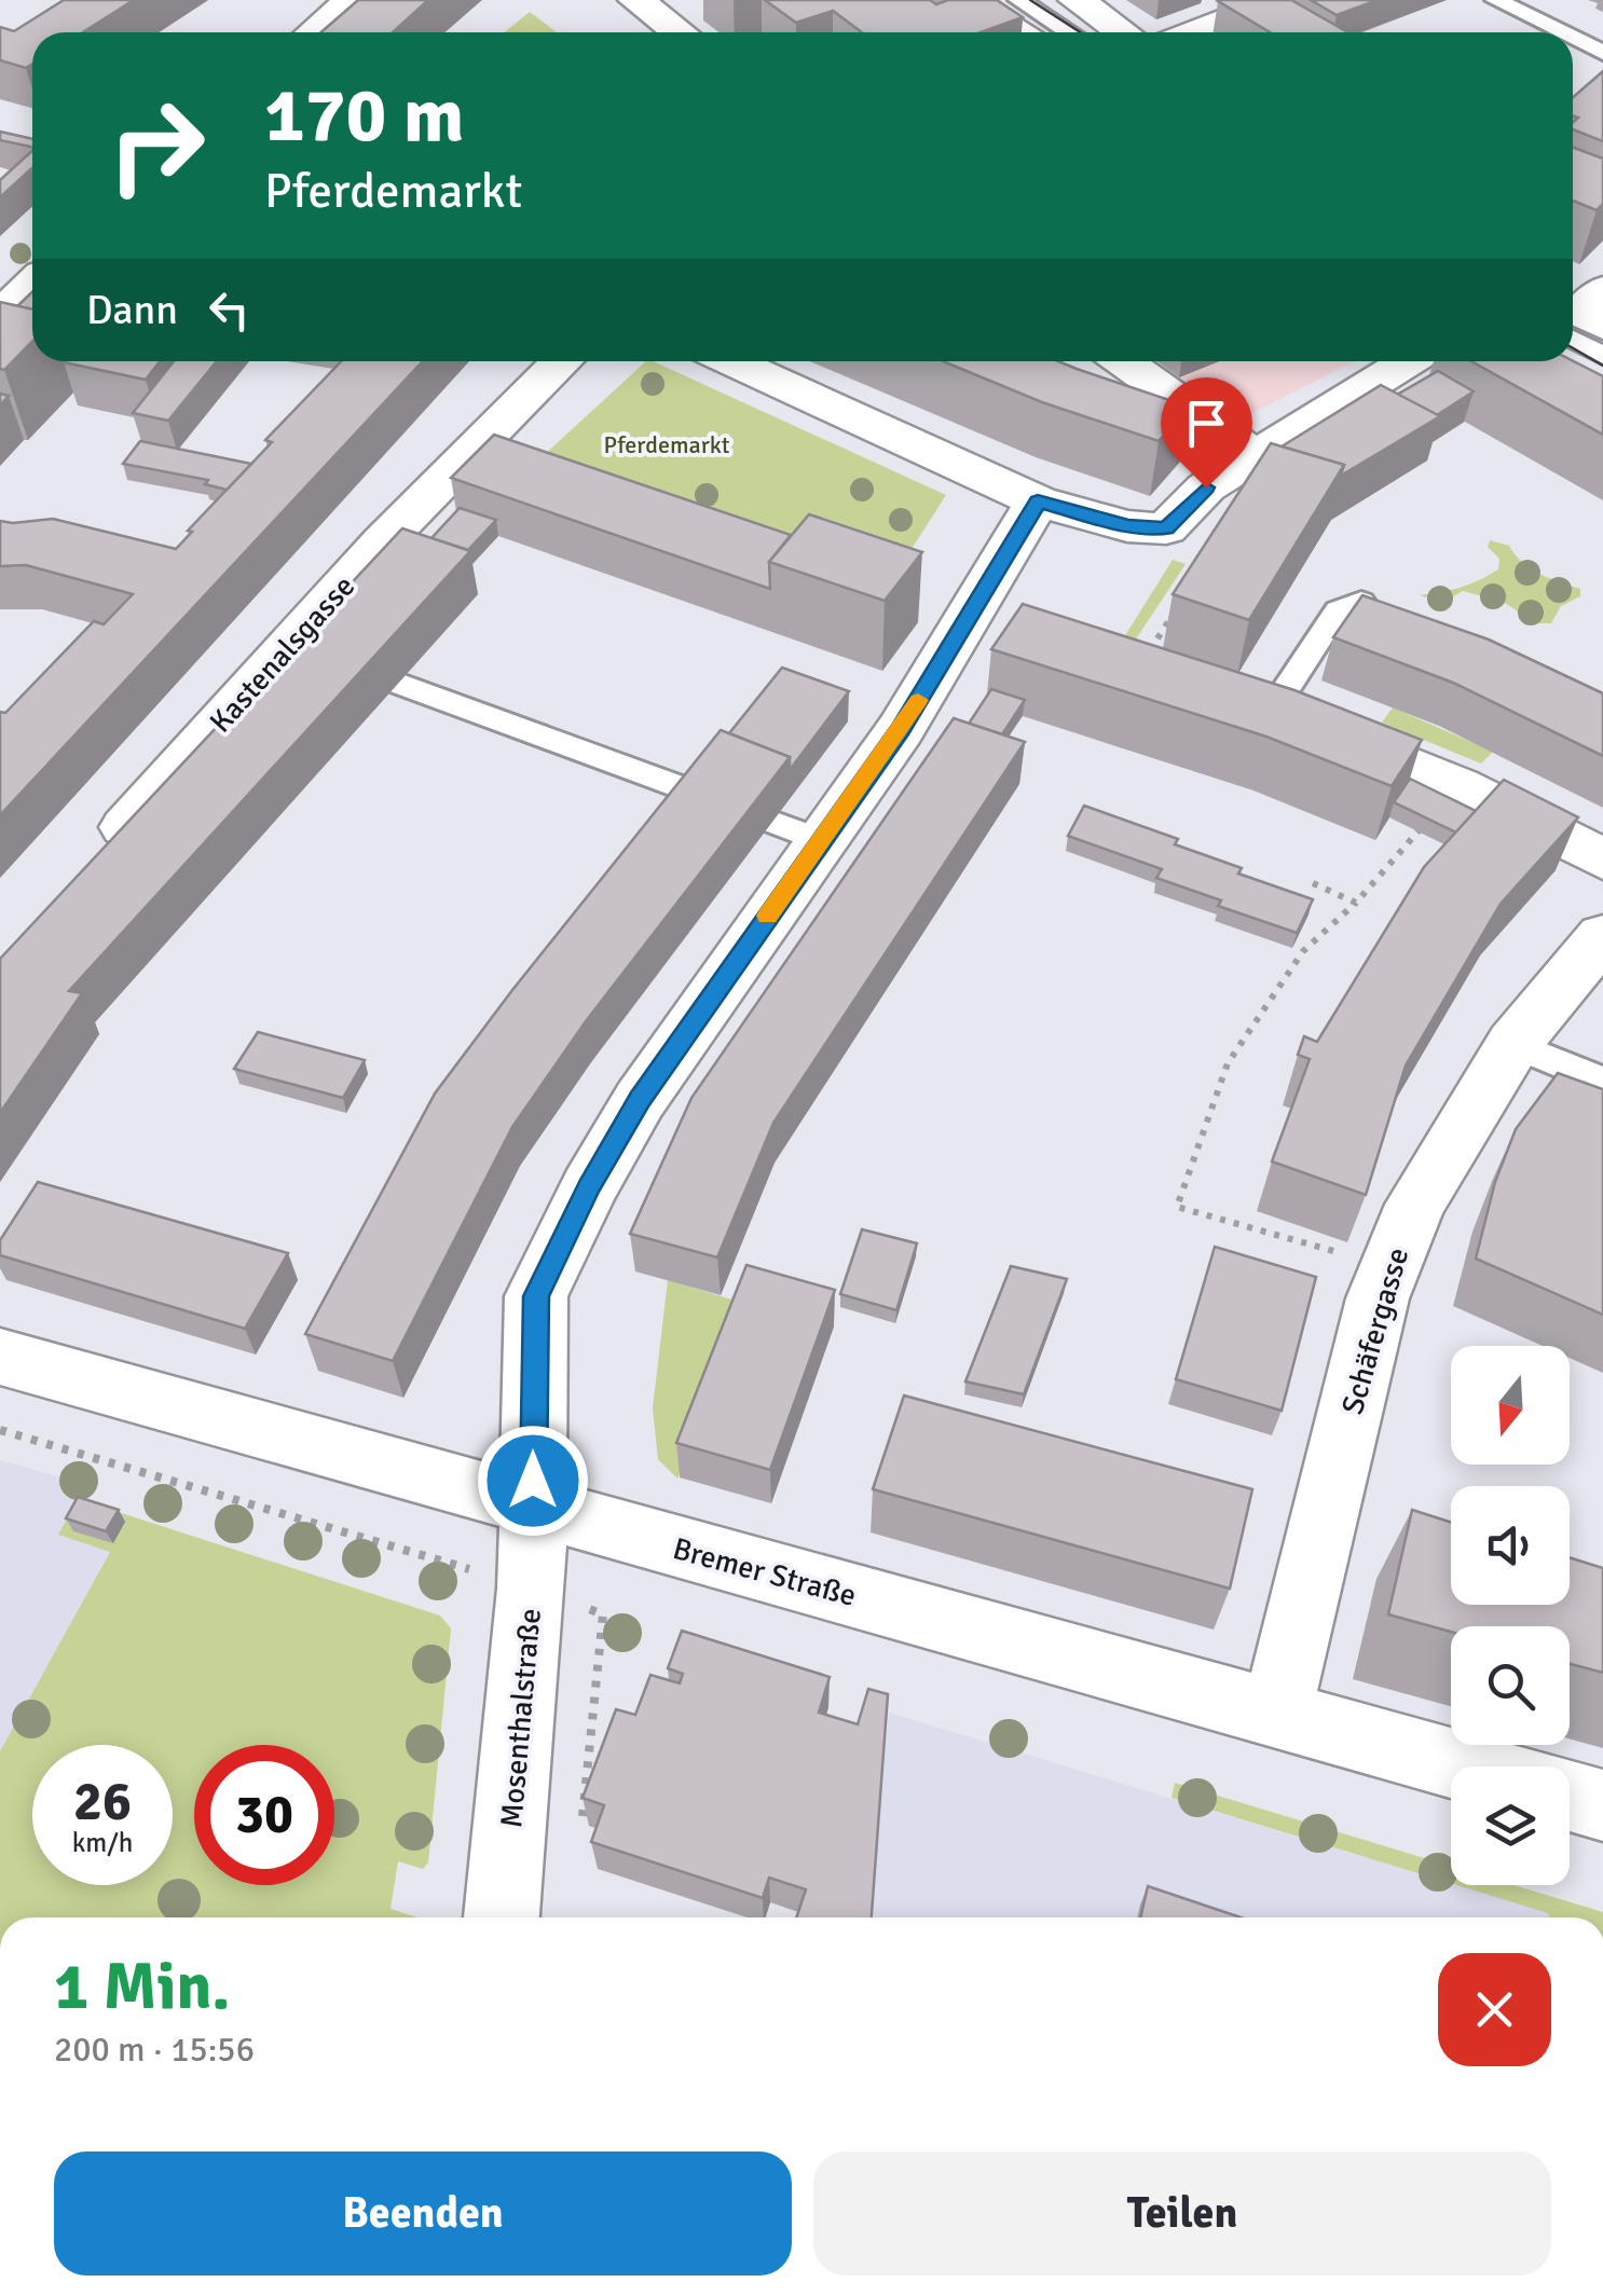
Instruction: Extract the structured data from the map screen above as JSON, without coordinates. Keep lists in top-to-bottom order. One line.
{"streets":{"street":["Kastenalsgasse","Schäfergasse","Bremer Straße","Mosenthalstraße"]},"crossings":[["Schäfergasse","Bremer Straße"],["Bremer Straße","Mosenthalstraße"]],"parks":["Pferdemarkt"],"north":"bottom","page":{"turn":["170 m","Pferdemarkt"],"then":"Dann","speed":"26 km/h","limit":"30","heading":["1 Min.","200 m · 15:56"],"buttons":["Beenden","Teilen"]}}
